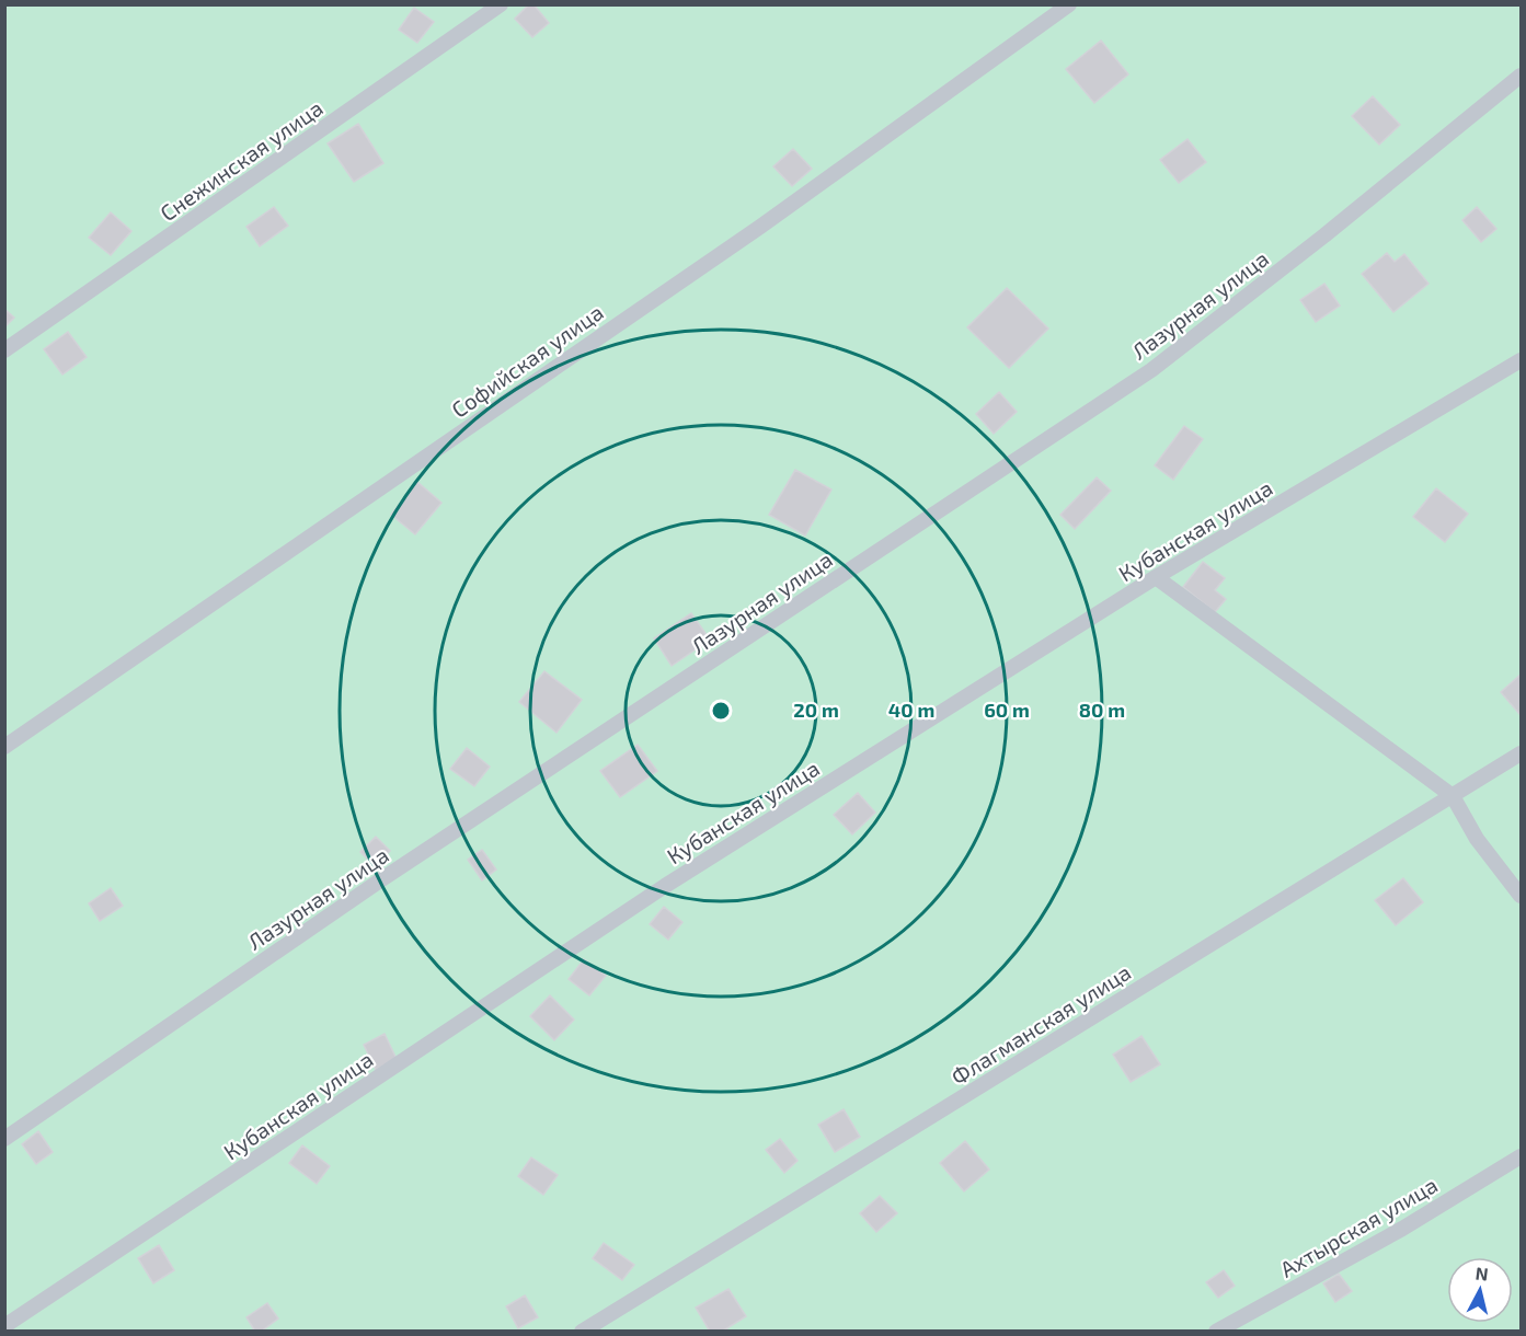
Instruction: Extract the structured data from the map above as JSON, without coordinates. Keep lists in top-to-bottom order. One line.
{"streets":{"lane":["Снежинская улица","Лазурная улица","Софийская улица","Кубанская улица","Флагманская улица","Ахтырская улица"]},"north":"top","rings":["20 m","40 m","60 m","80 m"]}
